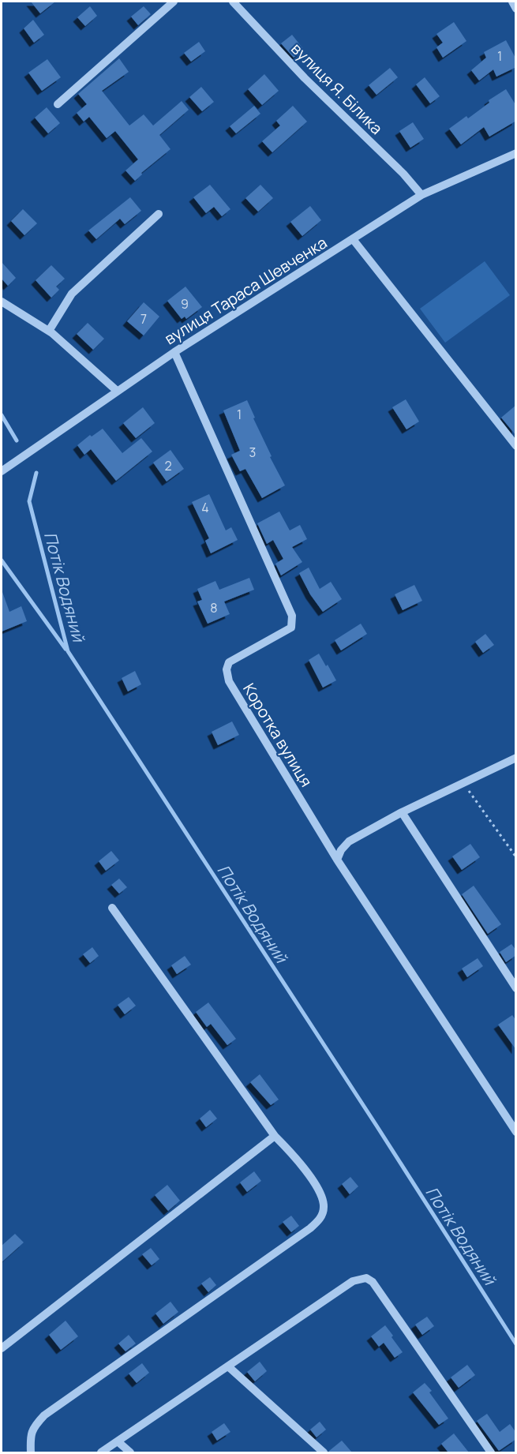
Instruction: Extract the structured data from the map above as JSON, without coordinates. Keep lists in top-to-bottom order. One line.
{"streets":{"street":["вулиця Я. Білика","вулиця Тараса Шевченка","Коротка вулиця"]},"crossings":[["вулиця Я. Білика","вулиця Тараса Шевченка"],["вулиця Тараса Шевченка","Коротка вулиця"]],"water":["Потік Водяний"],"house_numbers":["1","9","7","1","3","2","4","8"]}
